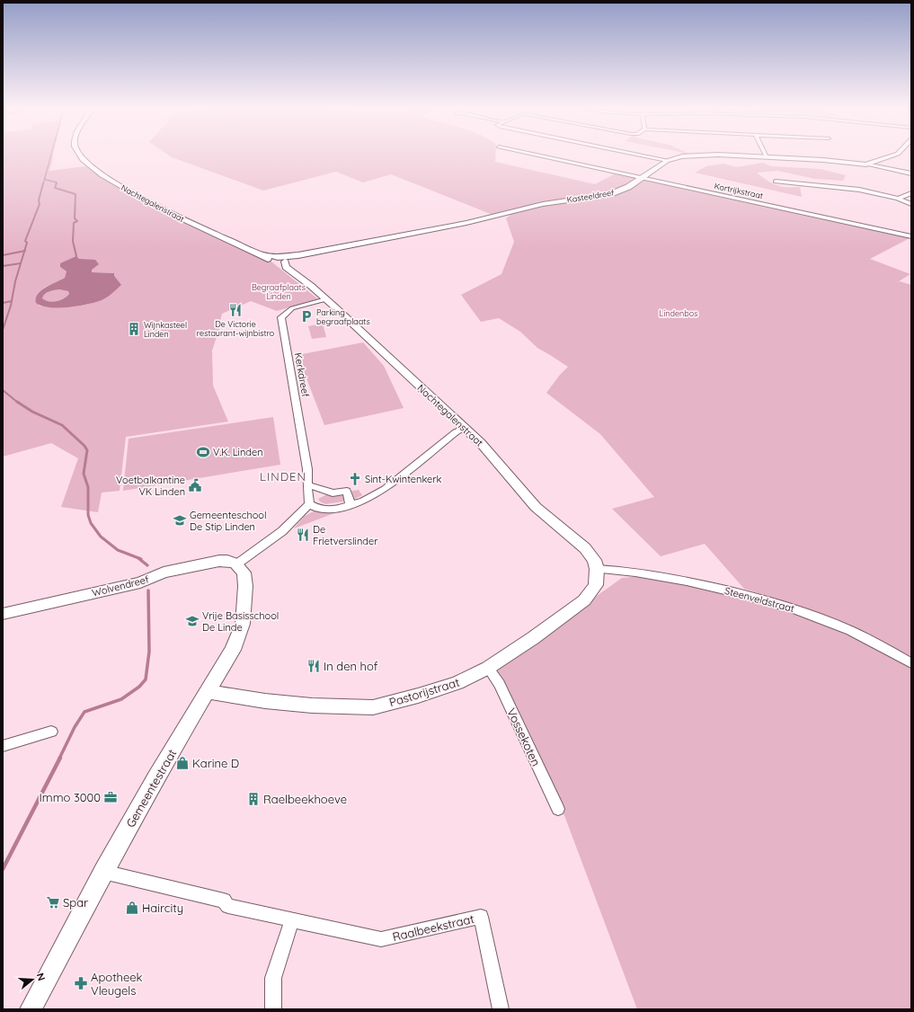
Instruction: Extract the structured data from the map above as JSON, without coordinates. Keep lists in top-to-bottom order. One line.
{"streets":{"street":["Kortrijkstraat","Kasteeldreef","Nachtegalenstraat","Kerkdreef","Wolvendreef","Steenveldstraat","Pastorijstraat","Vossekoten","Gemeentestraat","Raalbeekstraat"]},"crossings":[["Kortrijkstraat","Kasteeldreef"],["Kasteeldreef","Nachtegalenstraat"],["Nachtegalenstraat","Kerkdreef"],["Nachtegalenstraat","Steenveldstraat"],["Nachtegalenstraat","Pastorijstraat"],["Wolvendreef","Gemeentestraat"],["Steenveldstraat","Pastorijstraat"],["Pastorijstraat","Vossekoten"],["Pastorijstraat","Gemeentestraat"],["Gemeentestraat","Raalbeekstraat"]],"districts":["LINDEN"],"parks":["Begraafplaats Linden","Lindenbos"],"places":{"restaurant":["De Victorie restaurant-wijnbistro","De Frietverslinder","In den hof"],"parking":["Parking begraafplaats"],"building":["Wijnkasteel Linden","Raelbeekhoeve"],"sports":["V.K. Linden"],"church":["Sint-Kwintenkerk"],"public building":["Voetbalkantine VK Linden"],"school or university":["Gemeenteschool De Stip Linden","Vrije Basisschool De Linde"],"shop":["Karine D","Haircity"],"office":["Immo 3000"],"supermarket":["Spar"],"pharmacy":["Apotheek Vleugels"]},"north":"right"}
